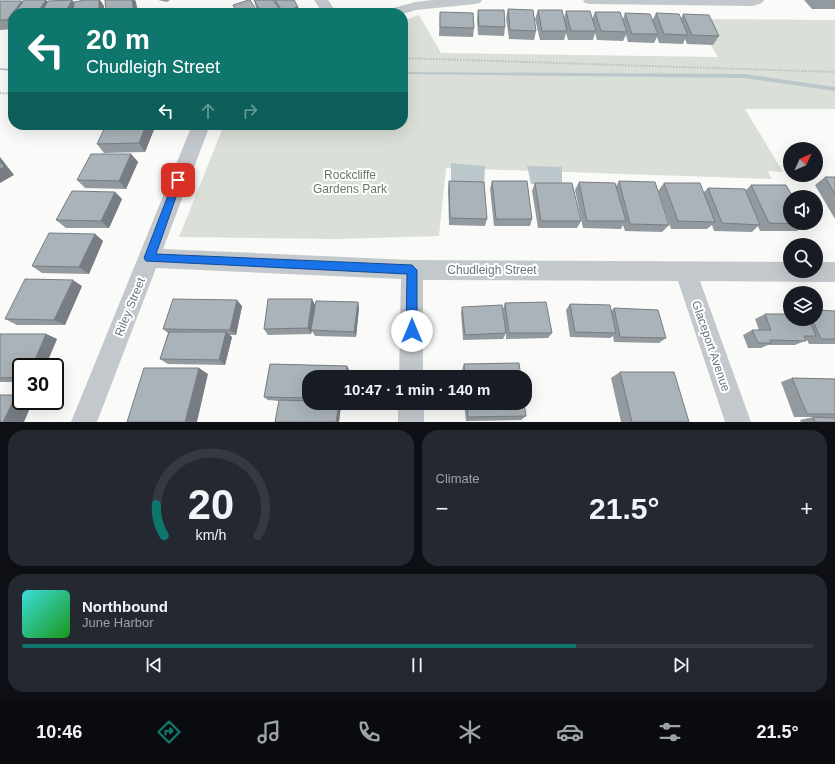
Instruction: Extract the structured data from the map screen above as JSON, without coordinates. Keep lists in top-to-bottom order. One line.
{"streets":{"street":["Chudleigh Street","Riley Street","Glaceport Avenue"]},"crossings":[["Chudleigh Street","Riley Street"],["Chudleigh Street","Glaceport Avenue"]],"parks":["Rockcliffe Gardens Park"],"north":"top right","page":{"turn":["20 m","Chudleigh Street"],"limit":"30","trip":"10:47 · 1 min · 140 m","tile":"Climate","heat":["−","21.5°","+"],"song":["Northbound","June Harbor"],"tabs":["10:46","21.5°"],"gauge":["20","km/h"]}}
